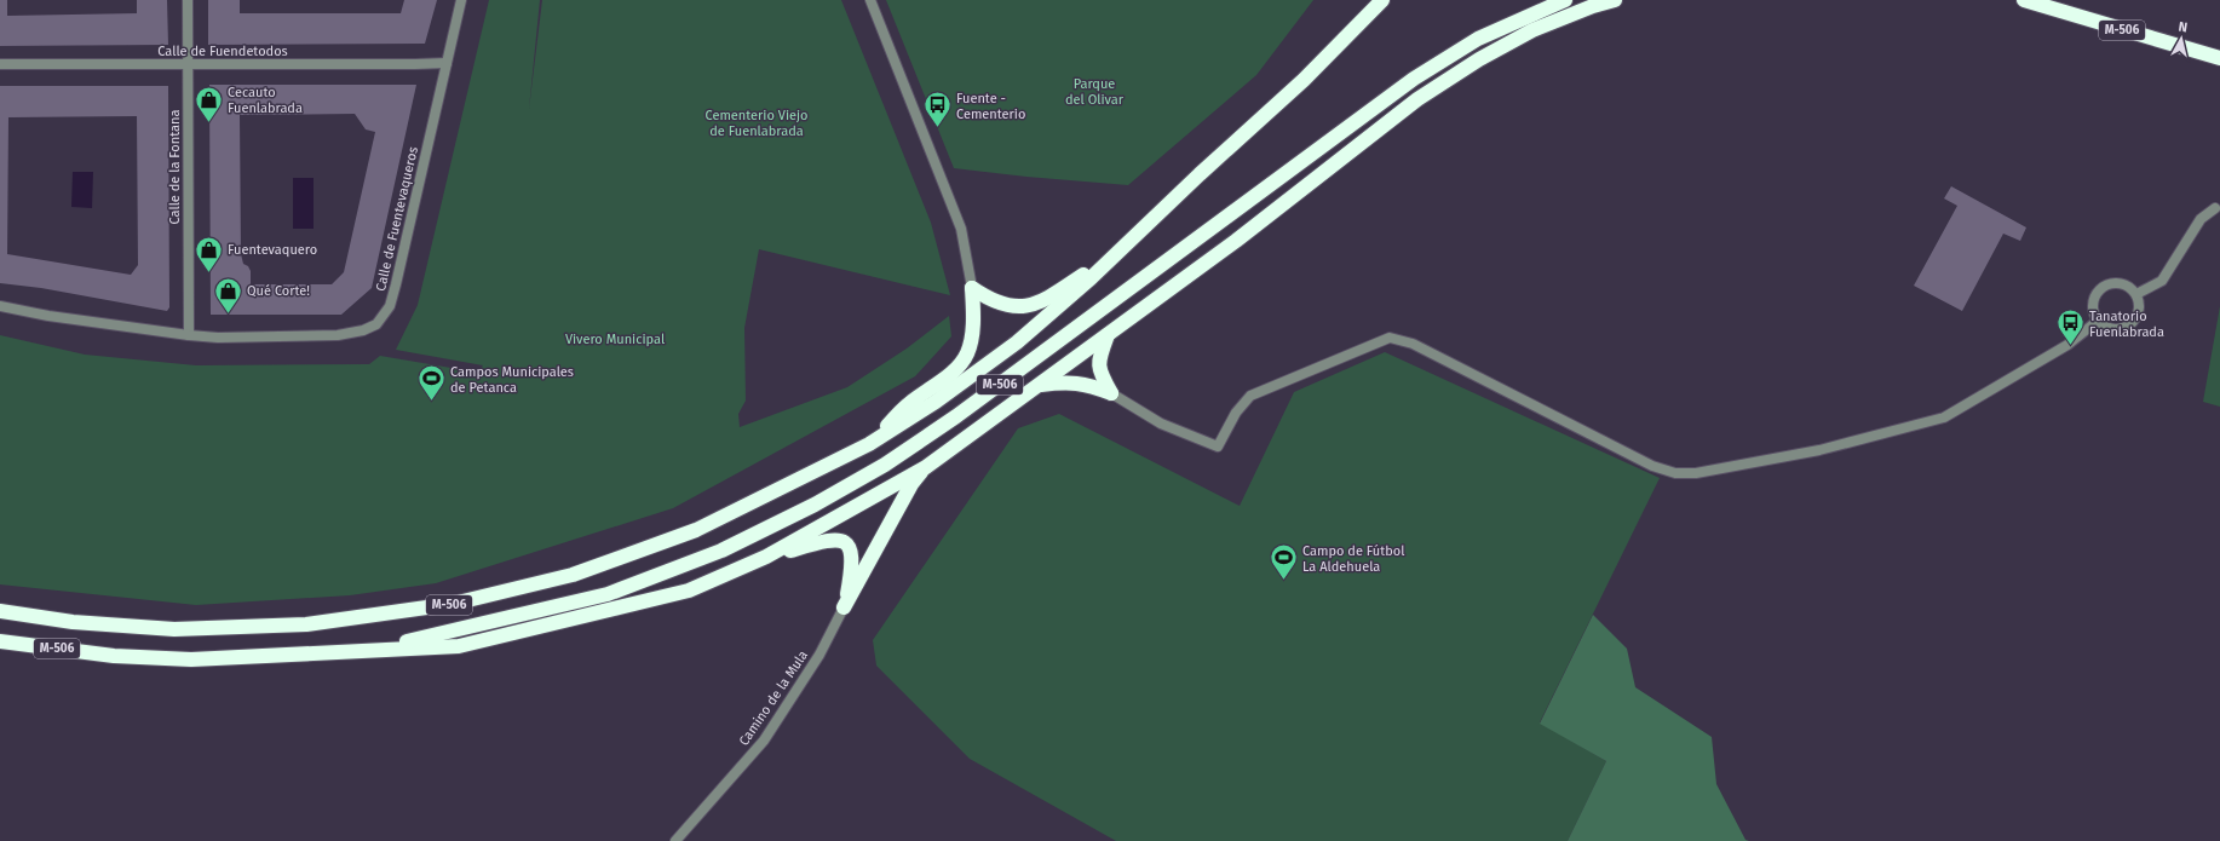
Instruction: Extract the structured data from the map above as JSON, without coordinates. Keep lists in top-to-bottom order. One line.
{"streets":{"highway":["M-506"],"street":["Calle de Fuendetodos","Calle de la Fontana","Calle de Fuentevaqueros","Camino de la Mula"]},"crossings":[["Calle de Fuendetodos","Calle de la Fontana"],["Calle de Fuendetodos","Calle de Fuentevaqueros"],["Calle de la Fontana","Calle de Fuentevaqueros"]],"parks":["Parque del Olivar","Cementerio Viejo de Fuenlabrada","Vivero Municipal"],"places":{"shop":["Cecauto Fuenlabrada","Fuentevaquero","Qué Corte!"],"bus stop":["Fuente - Cementerio","Tanatorio Fuenlabrada"],"sports":["Campos Municipales de Petanca","Campo de Fútbol La Aldehuela"]},"north":"top"}
